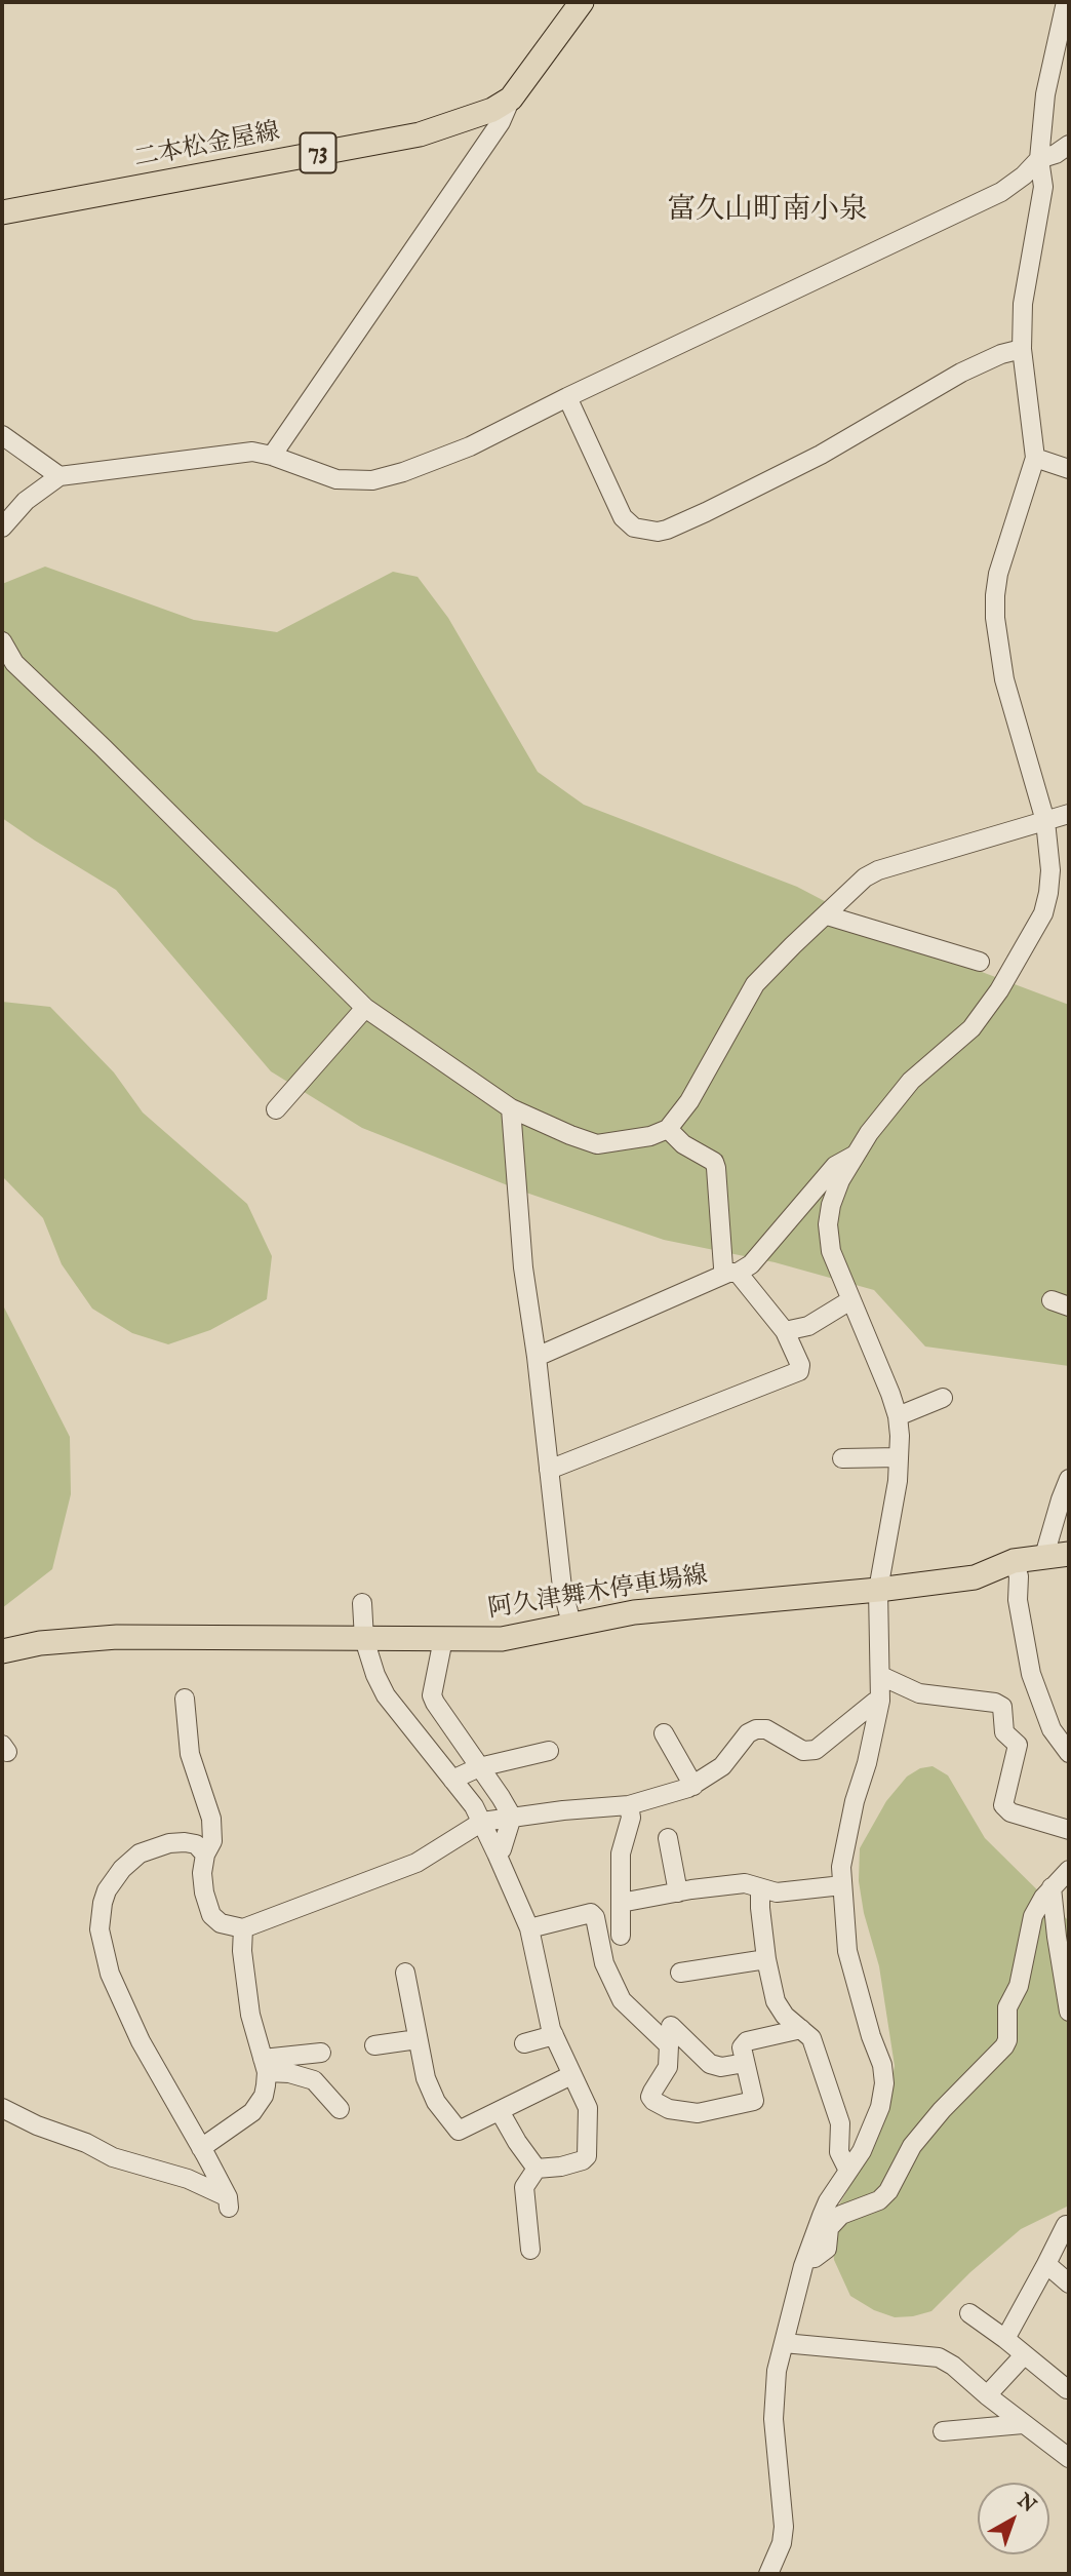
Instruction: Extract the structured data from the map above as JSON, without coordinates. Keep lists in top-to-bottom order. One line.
{"streets":{"main road":["二本松金屋線","73","阿久津舞木停車場線"]},"districts":["富久山町南小泉"],"north":"top right"}
